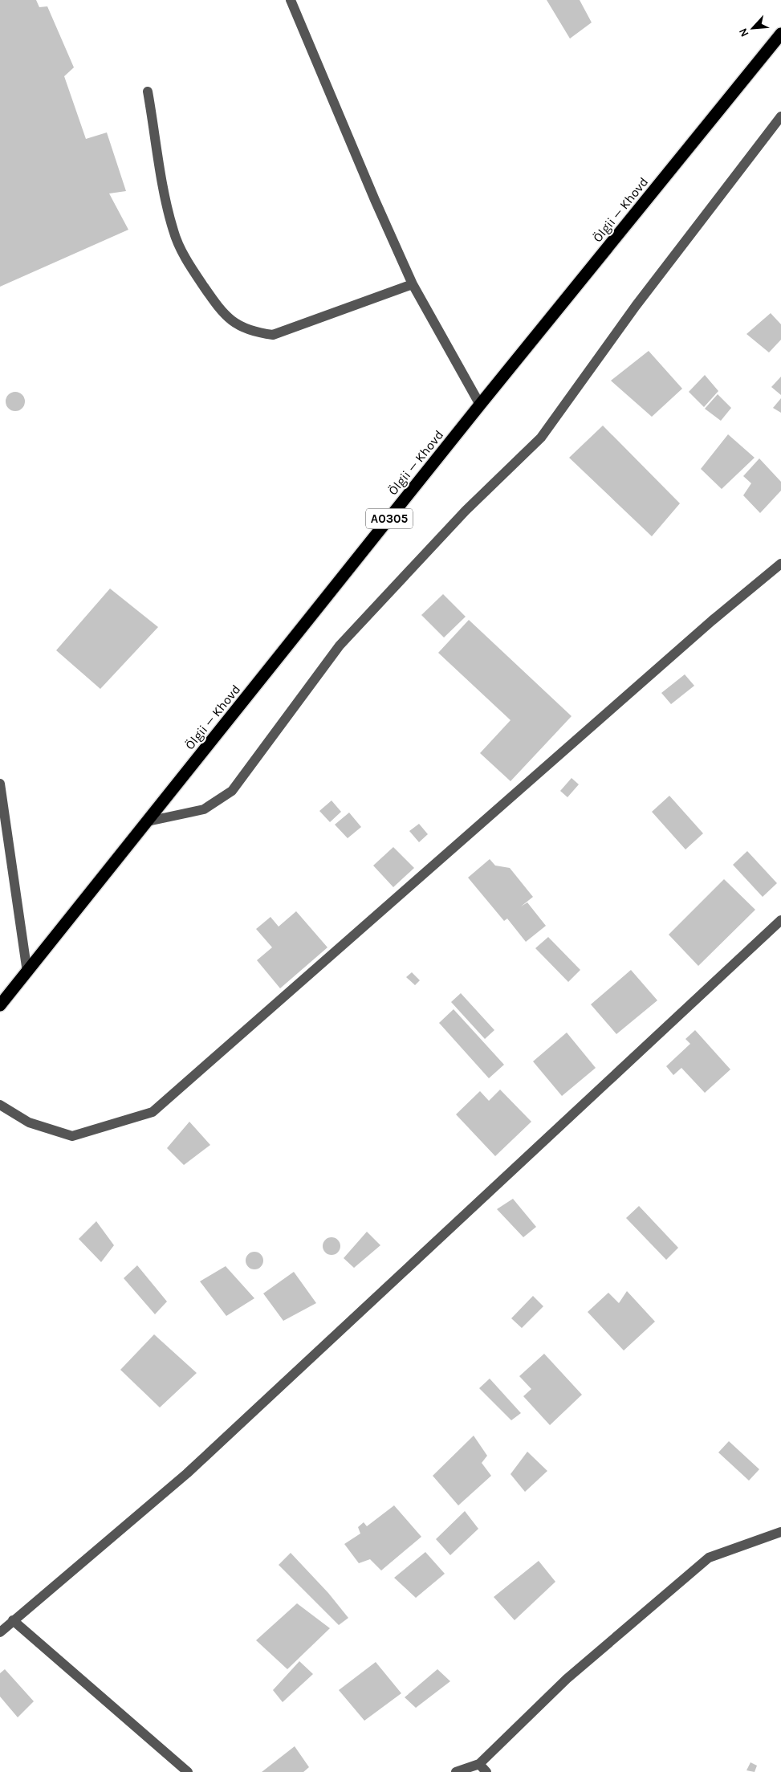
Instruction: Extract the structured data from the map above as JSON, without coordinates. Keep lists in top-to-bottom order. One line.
{"streets":{"highway":["Ölgii — Khovd","A0305"]},"north":"bottom left"}
